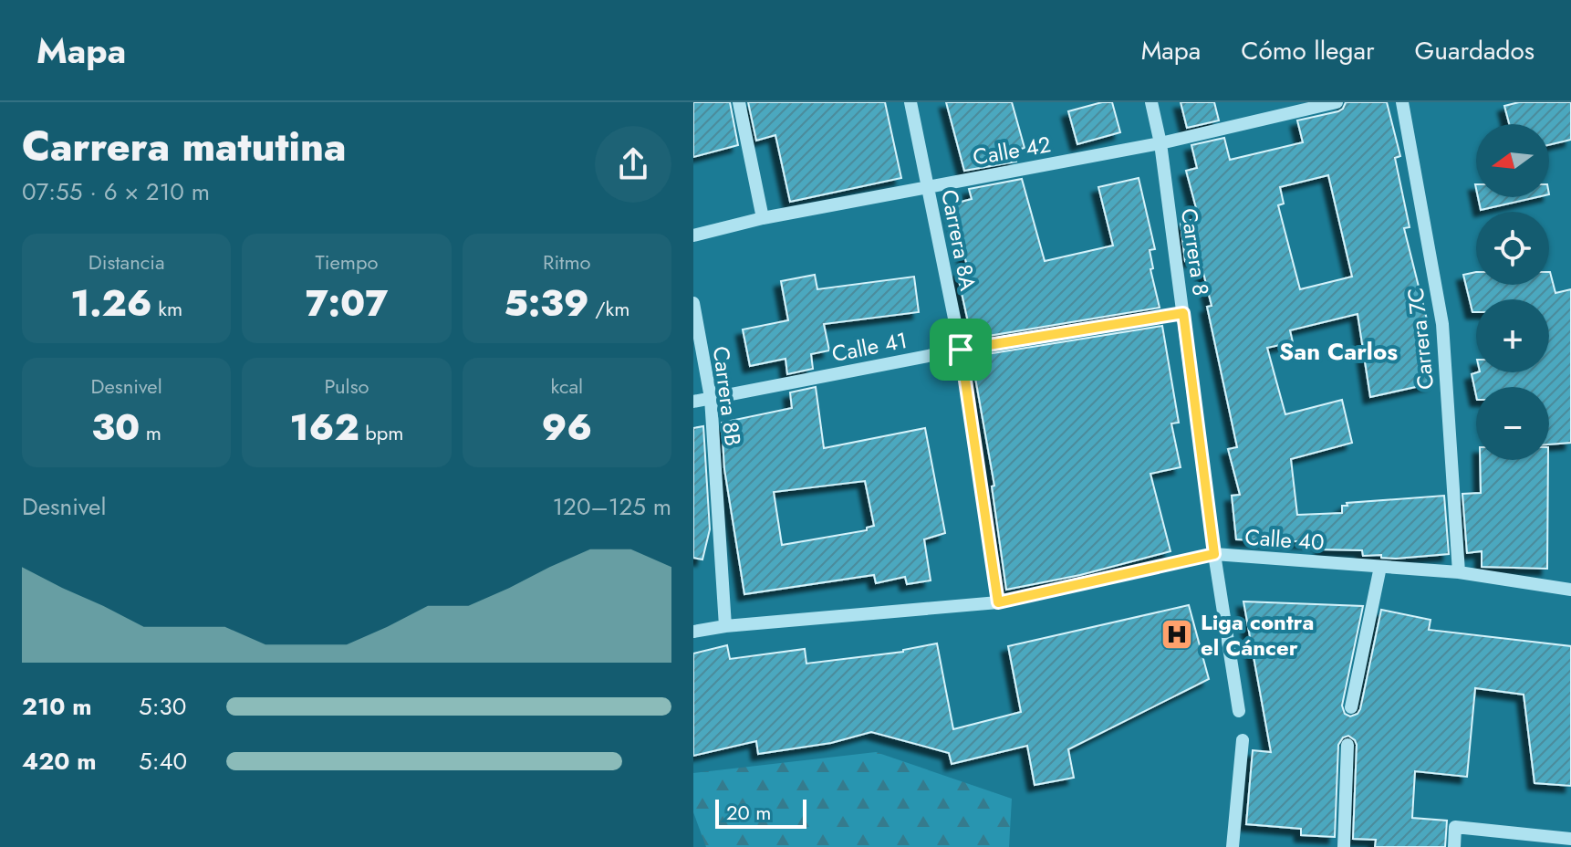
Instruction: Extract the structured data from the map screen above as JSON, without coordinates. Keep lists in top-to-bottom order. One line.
{"streets":{"street":["Calle 42","Carrera 8A","Carrera 8","Carrera 7C","Calle 41","Carrera 8B","Calle 40"]},"crossings":[["Calle 42","Carrera 8A"],["Calle 42","Carrera 8"],["Carrera 8A","Calle 41"],["Carrera 8A","Calle 40"],["Carrera 8","Calle 41"],["Carrera 8","Calle 40"],["Carrera 7C","Calle 40"],["Calle 41","Carrera 8B"],["Carrera 8B","Calle 40"]],"districts":["San Carlos"],"places":{"hospital":["Liga contra el Cáncer"]},"scale_bar":"20 m","north":"left","page":{"header":"Mapa","nav":["Mapa","Cómo llegar","Guardados"],"heading":["Carrera matutina","07:55 · 6 × 210 m"],"map_buttons":["+","−"],"stats":[["Distancia","1.26 km"],["Tiempo","7:07"],["Ritmo","5:39 /km"],["Desnivel","30 m"],["Pulso","162 bpm"],["kcal","96"]],"chart":["Desnivel","120–125 m"],"list":[{"name":"210 m","note":"5:30"},{"name":"420 m","note":"5:40"}],"scale":"20 m"}}
